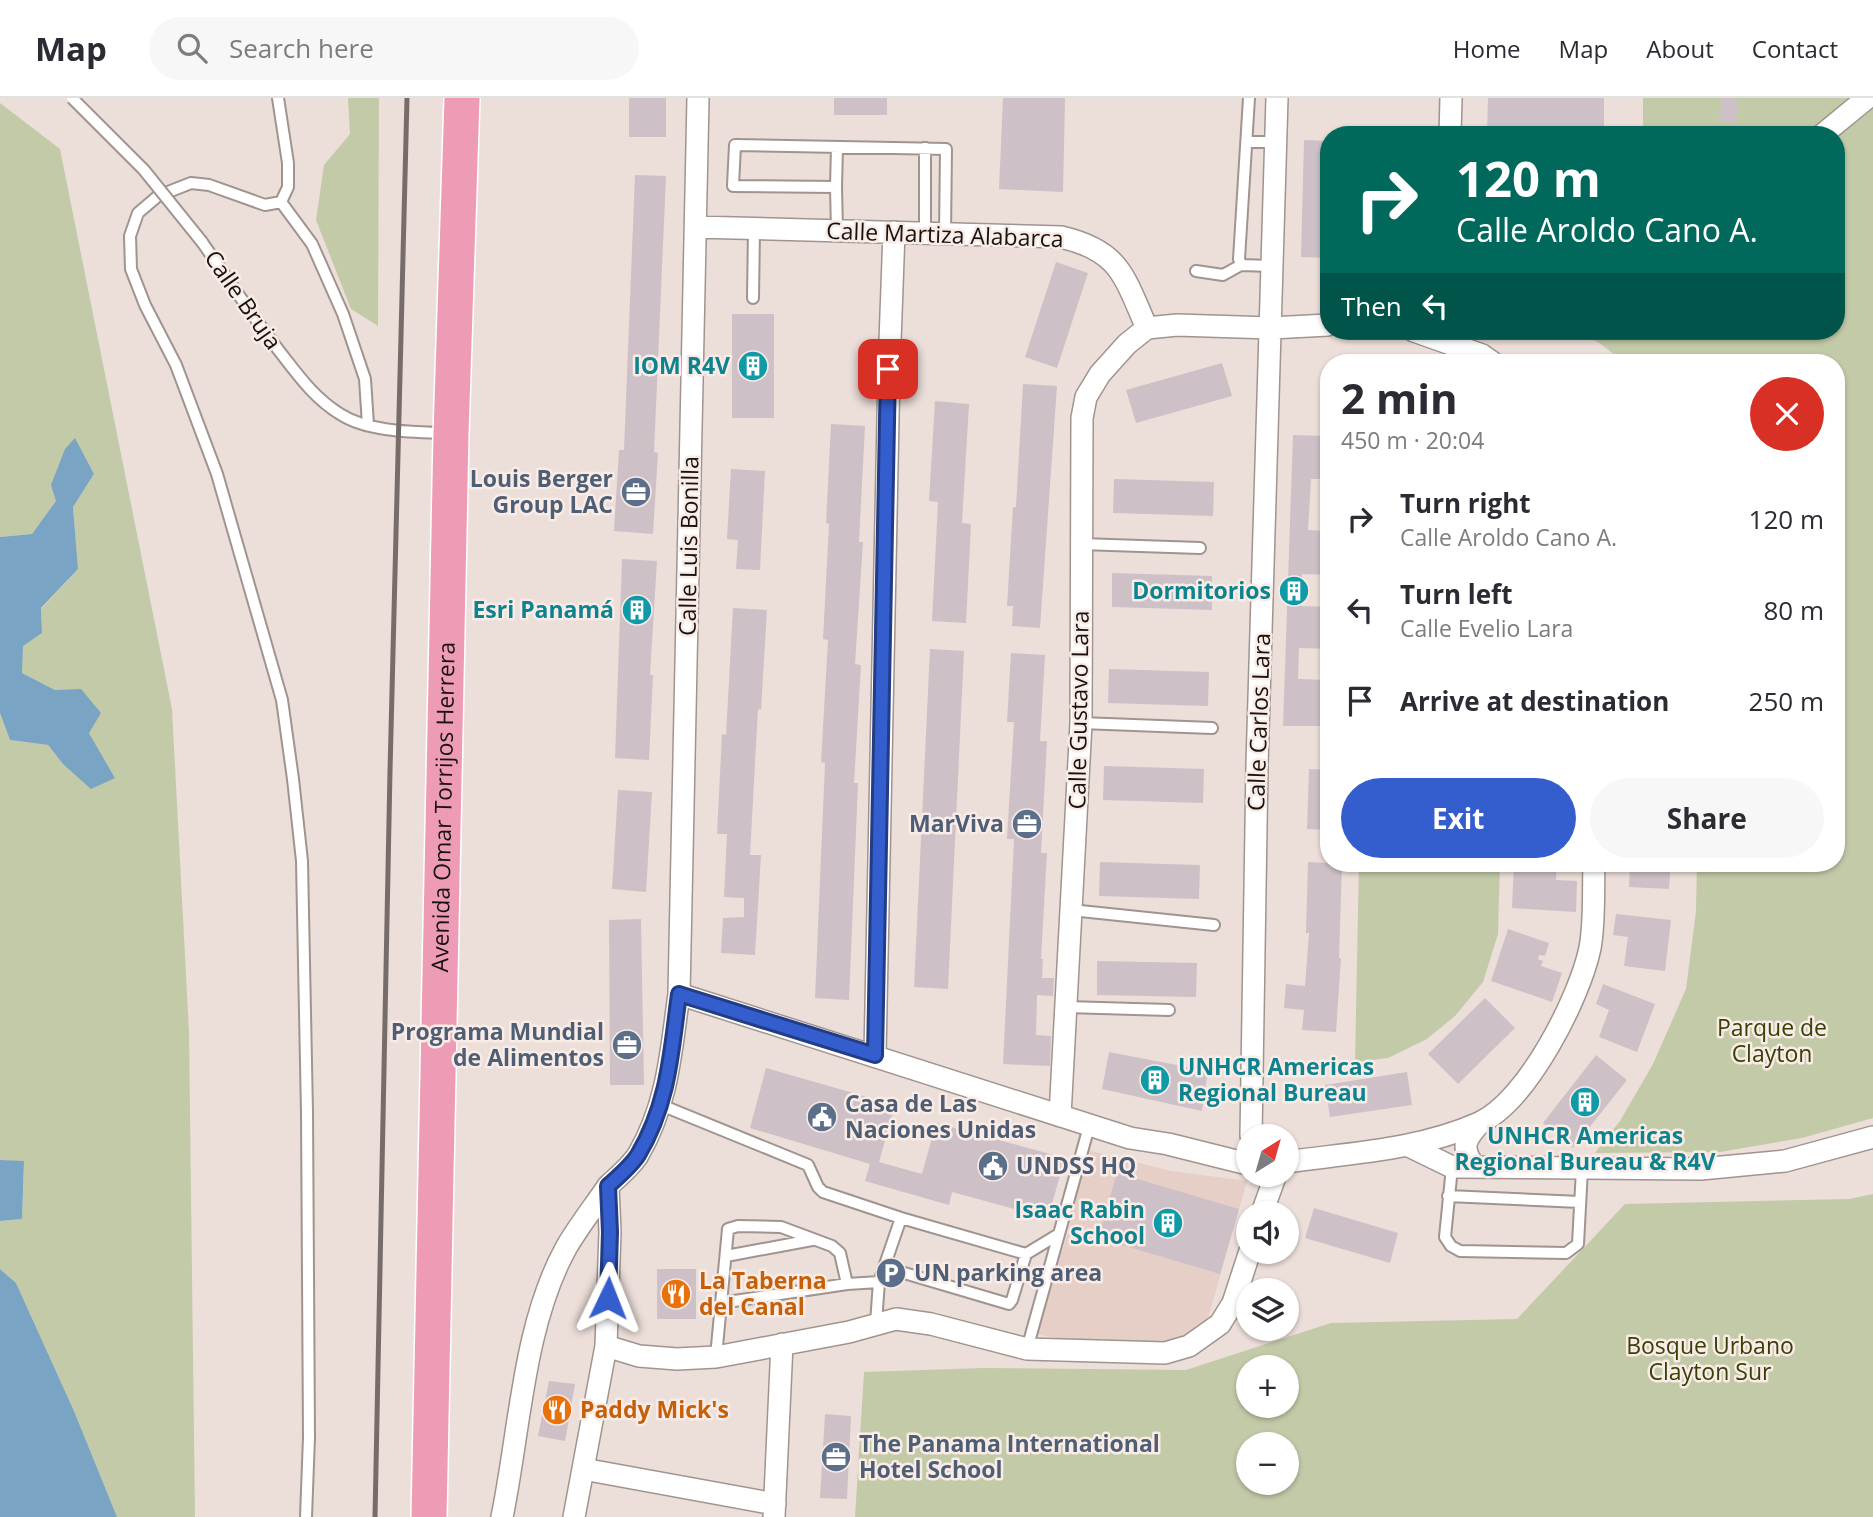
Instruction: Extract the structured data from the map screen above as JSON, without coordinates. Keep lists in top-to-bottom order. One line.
{"streets":{"main road":["Avenida Omar Torrijos Herrera"],"street":["Calle Martiza Alabarca","Calle Luis Bonilla","Calle Gustavo Lara","Calle Carlos Lara"],"lane":["Calle Bruja"]},"crossings":[["Calle Martiza Alabarca","Calle Luis Bonilla"],["Calle Martiza Alabarca","Calle Gustavo Lara"],["Calle Bruja","Avenida Omar Torrijos Herrera"]],"parks":["Parque de Clayton","Bosque Urbano Clayton Sur"],"places":{"building":["IOM R4V","Dormitorios","Esri Panamá","UNHCR Americas Regional Bureau","UNHCR Americas Regional Bureau & R4V","Isaac Rabin School"],"office":["Louis Berger Group LAC","MarViva","Programa Mundial de Alimentos","The Panama International Hotel School"],"public building":["Casa de Las Naciones Unidas","UNDSS HQ"],"parking":["UN parking area"],"restaurant":["La Taberna del Canal","Paddy Mick's"]},"north":"top right","page":{"header":"Map","search":"Search here","nav":["Home","Map","About","Contact"],"turn":["120 m","Calle Aroldo Cano A."],"then":"Then","heading":["2 min","450 m · 20:04"],"list":[{"name":"Turn right","note":"Calle Aroldo Cano A.","value":"120 m"},{"name":"Turn left","note":"Calle Evelio Lara","value":"80 m"},{"name":"Arrive at destination","value":"250 m"}],"buttons":["Exit","Share"],"map_buttons":["+","−"]}}
